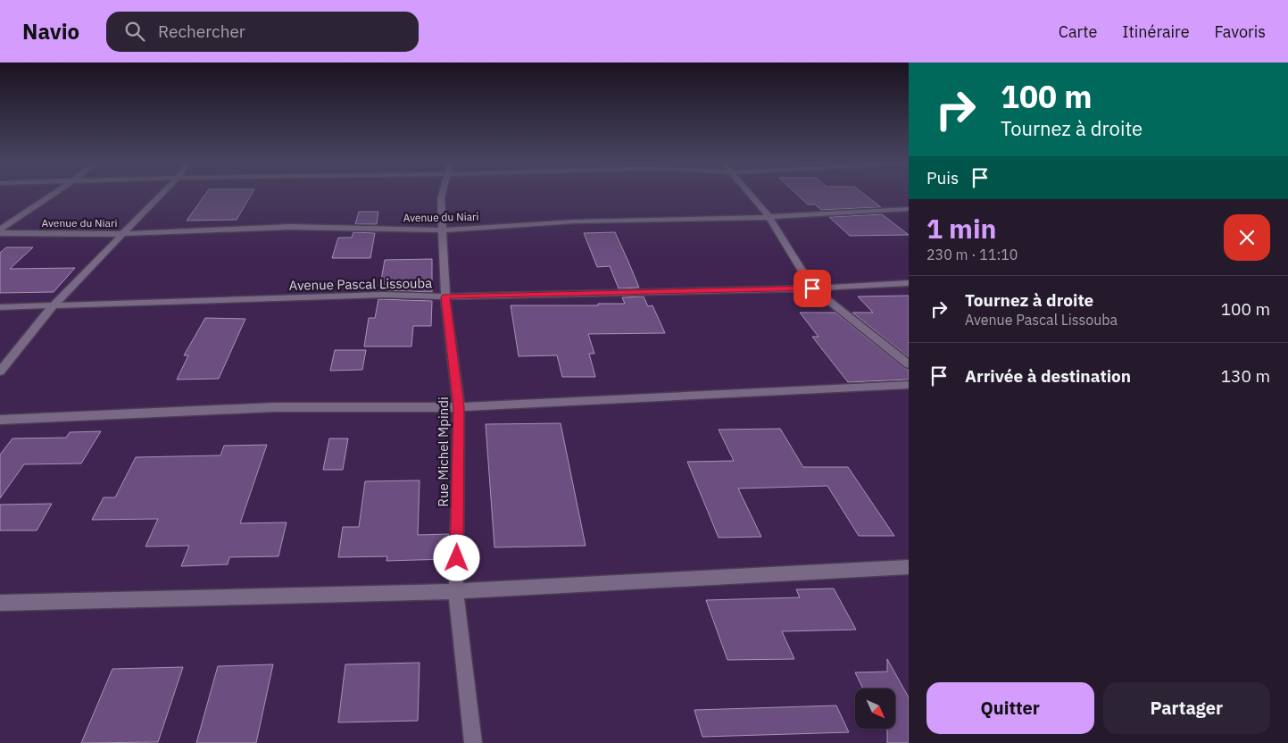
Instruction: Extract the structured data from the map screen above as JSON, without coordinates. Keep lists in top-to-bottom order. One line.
{"streets":{"street":["Avenue du Niari","Avenue Pascal Lissouba","Rue Michel Mpindi"]},"crossings":[["Avenue du Niari","Rue Michel Mpindi"],["Avenue Pascal Lissouba","Rue Michel Mpindi"]],"north":"bottom right","page":{"header":"Navio","search":"Rechercher","nav":["Carte","Itinéraire","Favoris"],"turn":["100 m","Tournez à droite"],"then":"Puis","heading":["1 min","230 m · 11:10"],"list":[{"name":"Tournez à droite","note":"Avenue Pascal Lissouba","value":"100 m"},{"name":"Arrivée à destination","value":"130 m"}],"buttons":["Quitter","Partager"]}}
